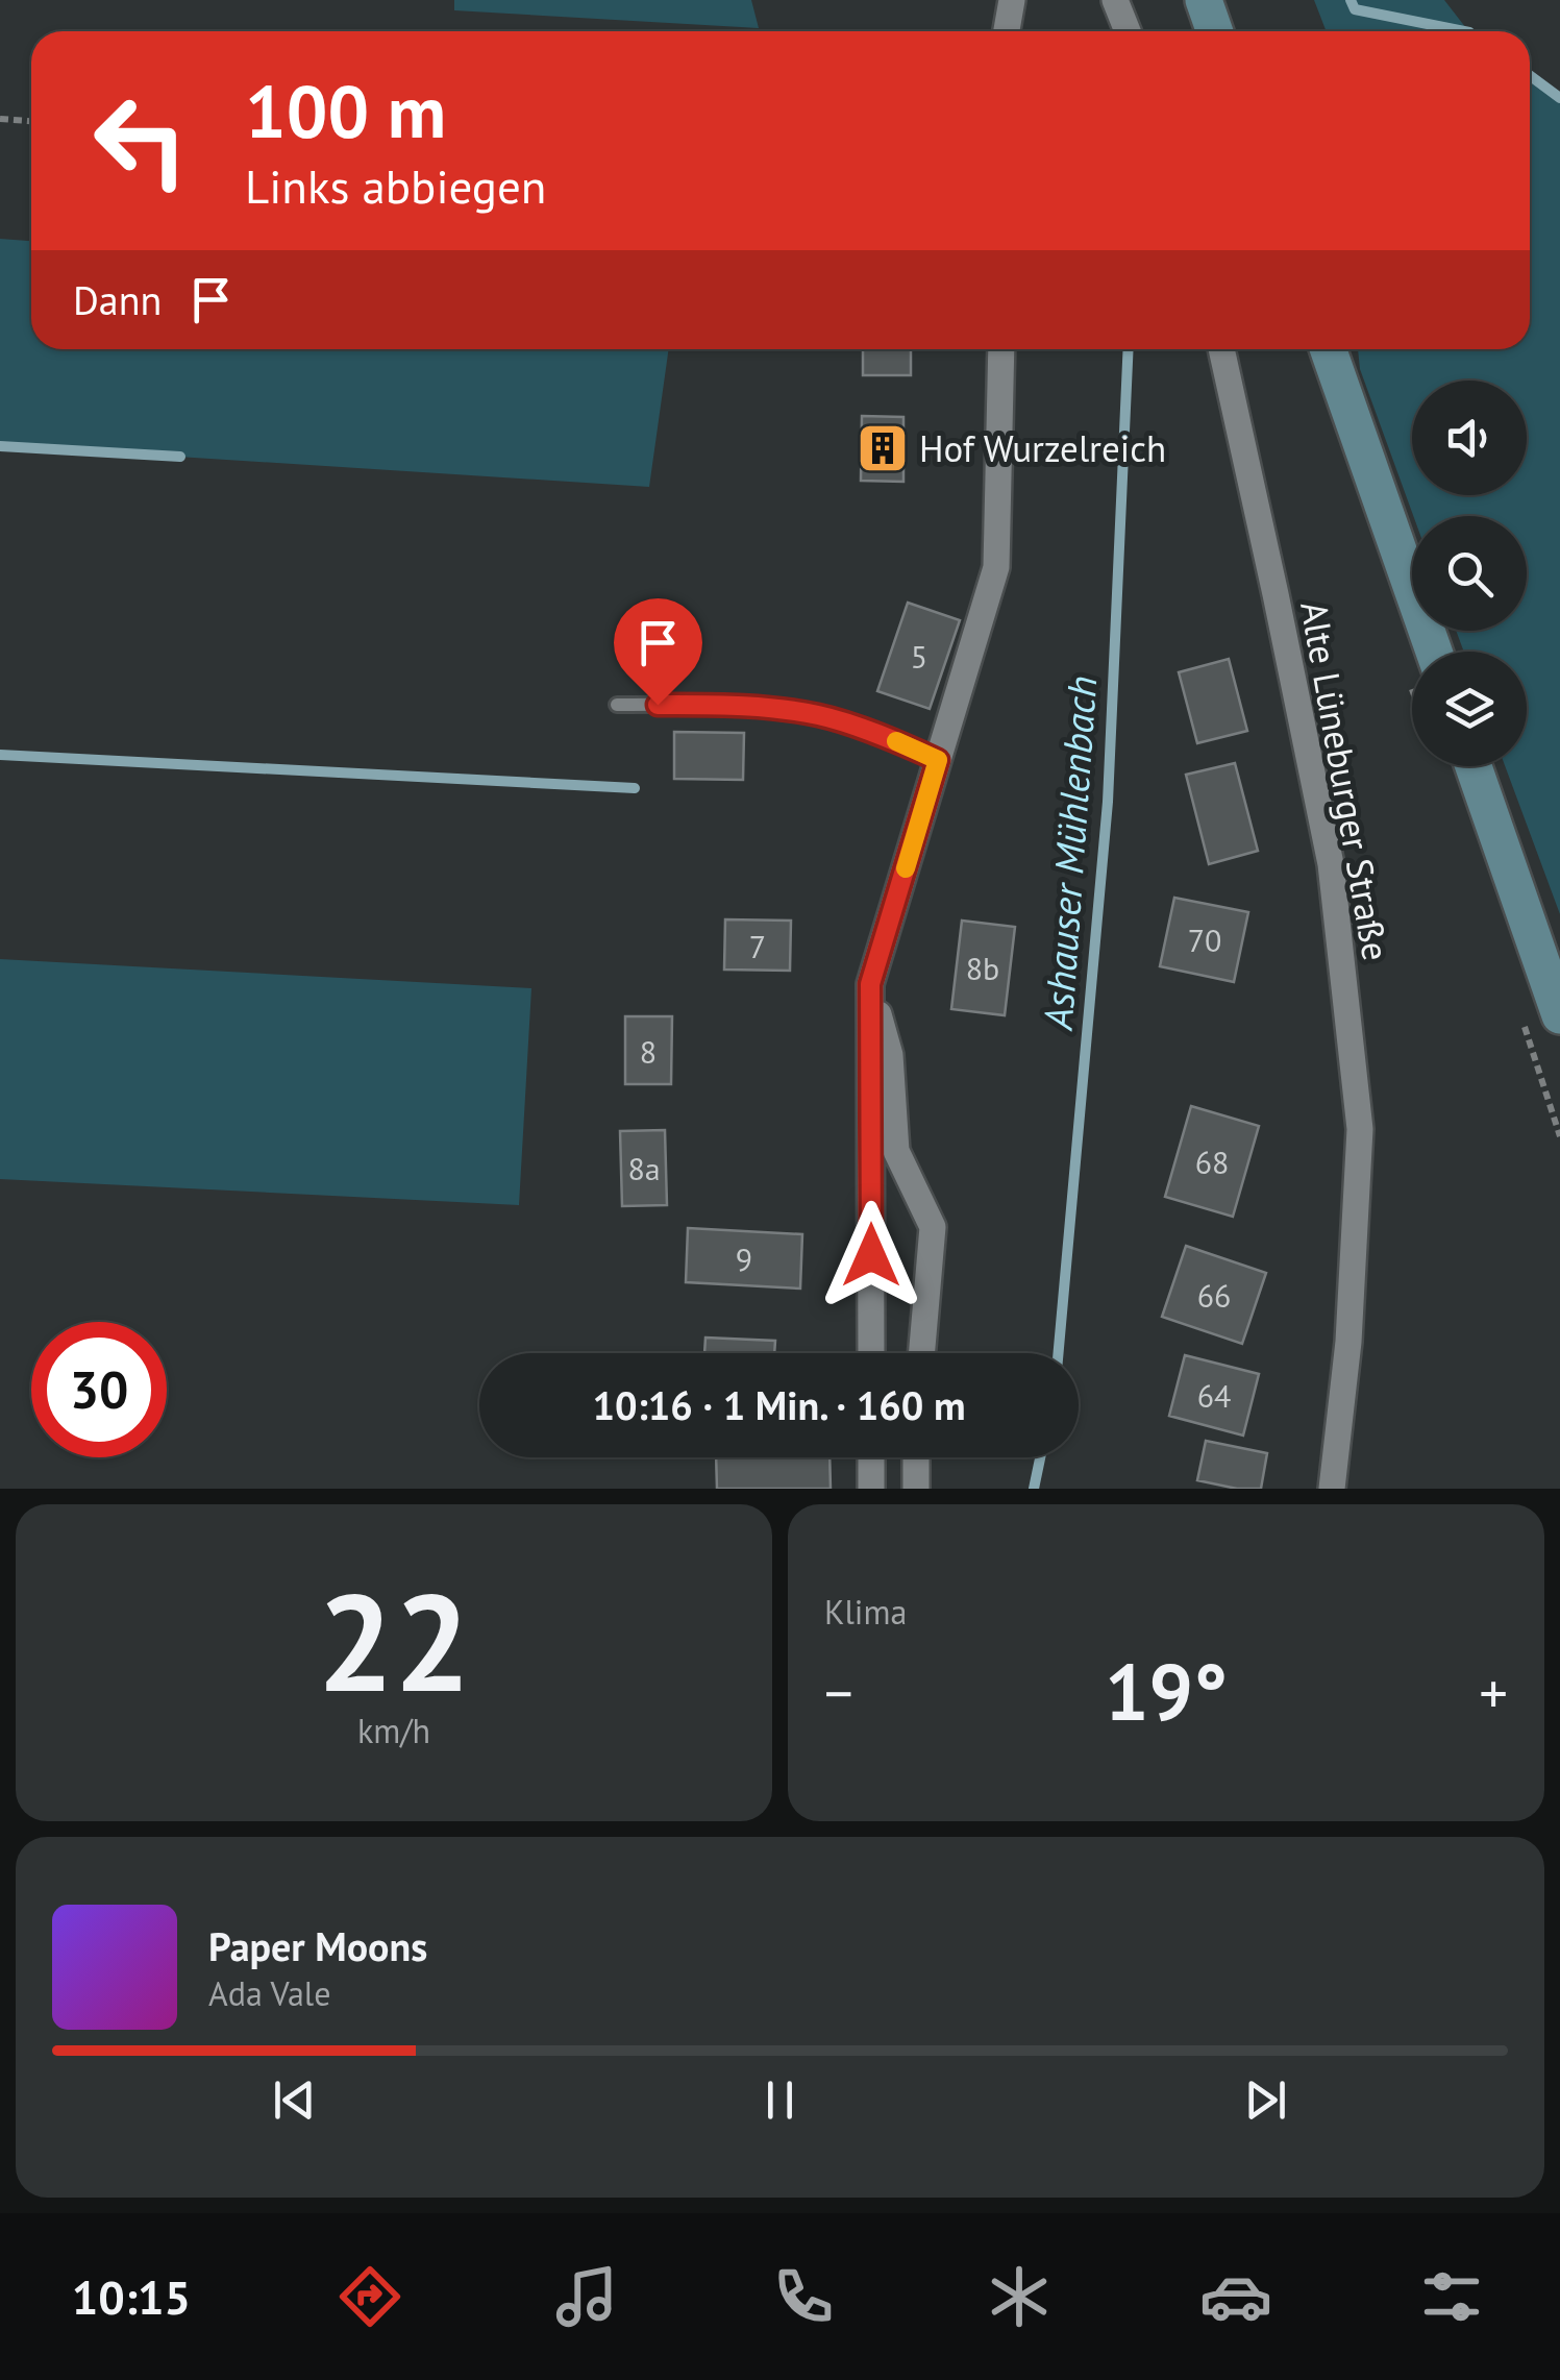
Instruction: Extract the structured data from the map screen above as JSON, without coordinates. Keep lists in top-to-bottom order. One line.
{"streets":{"street":["Alte Lüneburger Straße"]},"water":["Ashauser Mühlenbach"],"places":{"building":["Hof Wurzelreich"]},"house_numbers":["5","70","7","8b","8","68","8a","9","66","64"],"page":{"turn":["100 m","Links abbiegen"],"then":"Dann","limit":"30","trip":"10:16 · 1 Min. · 160 m","tile":[["22","km/h"],"Klima"],"heat":["−","19°","+"],"song":["Paper Moons","Ada Vale"],"tabs":"10:15"}}
